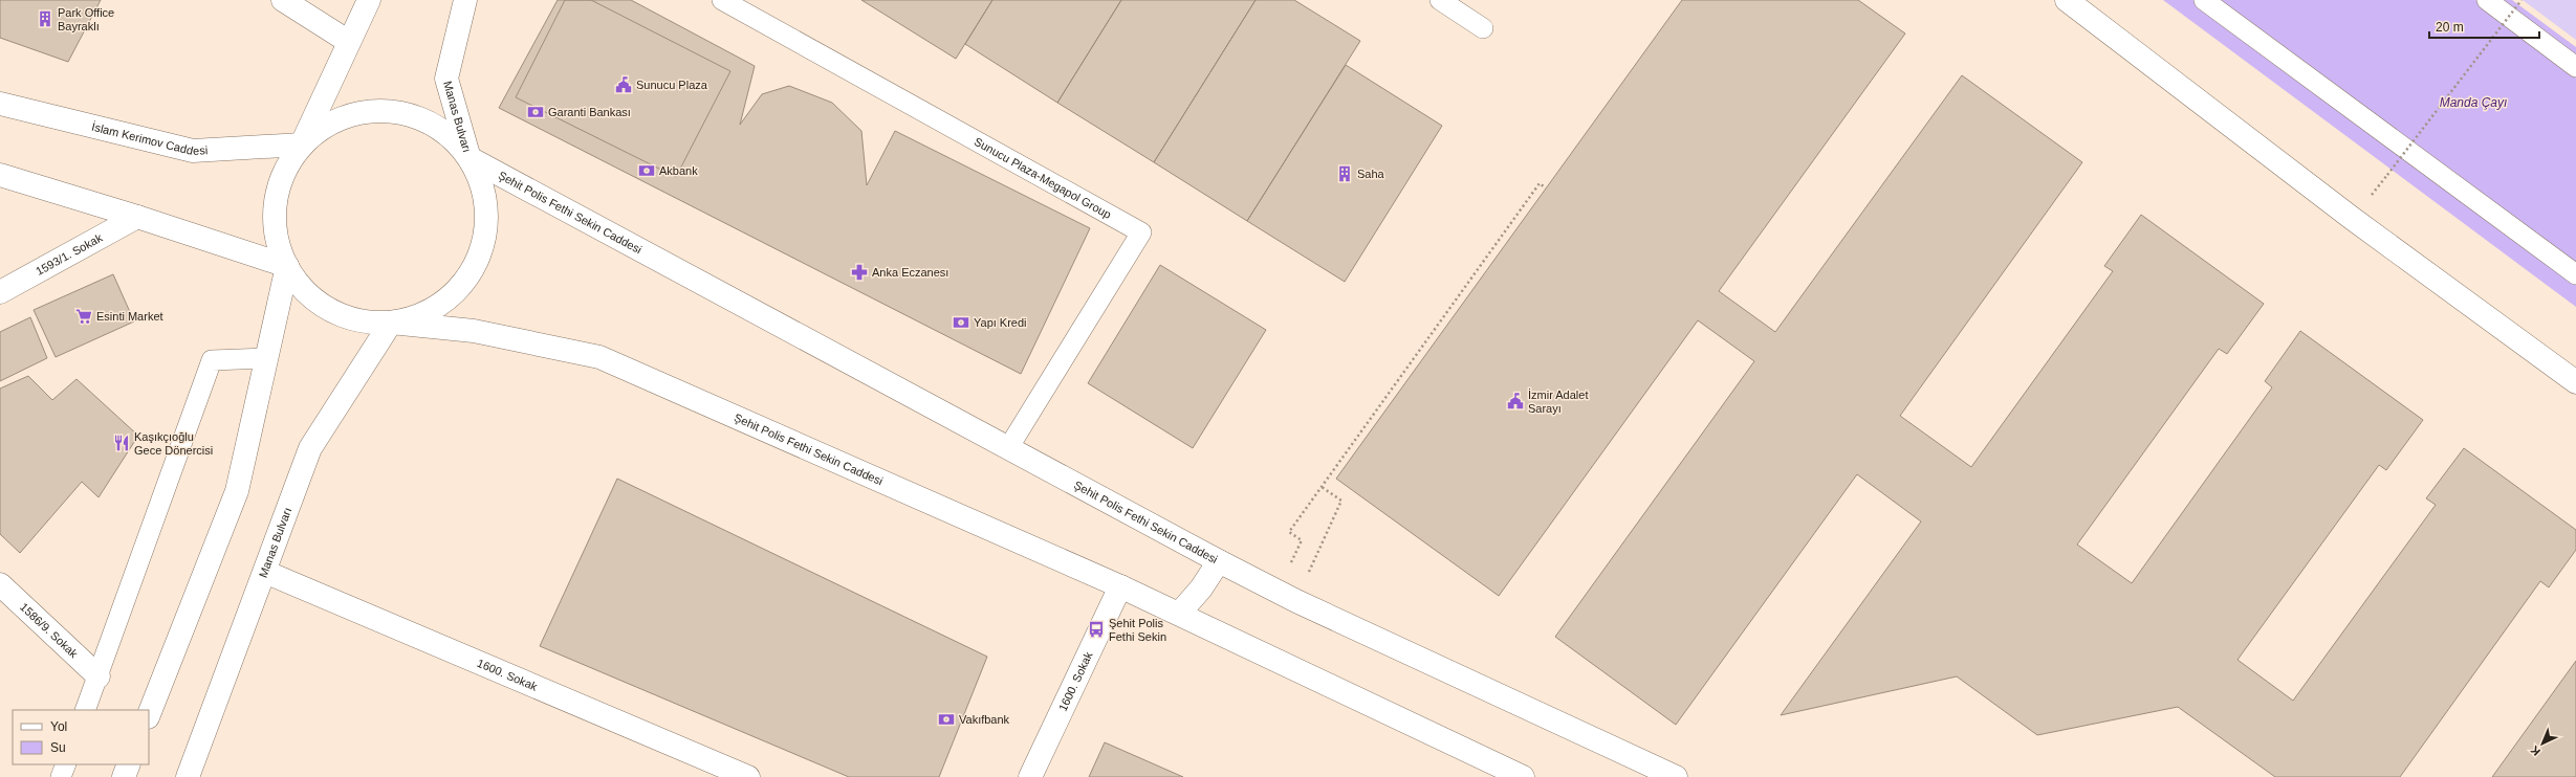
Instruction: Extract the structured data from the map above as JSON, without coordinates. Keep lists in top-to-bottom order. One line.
{"streets":{"main road":["Manas Bulvarı","İslam Kerimov Caddesi","Şehit Polis Fethi Sekin Caddesi","1593/1. Sokak","1586/9. Sokak","1600. Sokak"],"lane":["Sunucu Plaza-Megapol Group"]},"crossings":[["Manas Bulvarı","Şehit Polis Fethi Sekin Caddesi"],["Manas Bulvarı","1600. Sokak"],["İslam Kerimov Caddesi","Şehit Polis Fethi Sekin Caddesi"],["Sunucu Plaza-Megapol Group","Şehit Polis Fethi Sekin Caddesi"],["Şehit Polis Fethi Sekin Caddesi","1600. Sokak"]],"water":["Manda Çayı"],"places":{"building":["Park Office Bayraklı","Saha"],"public building":["Sunucu Plaza","İzmir Adalet Sarayı"],"bank":["Garanti Bankası","Akbank","Yapı Kredi","Vakıfbank"],"pharmacy":["Anka Eczanesı"],"supermarket":["Esinti Market"],"restaurant":["Kaşıkçıoğlu Gece Dönercisi"],"bus stop":["Şehit Polis Fethi Sekin"]},"legend":["Yol","Su"],"scale_bar":"20 m","north":"bottom left"}
